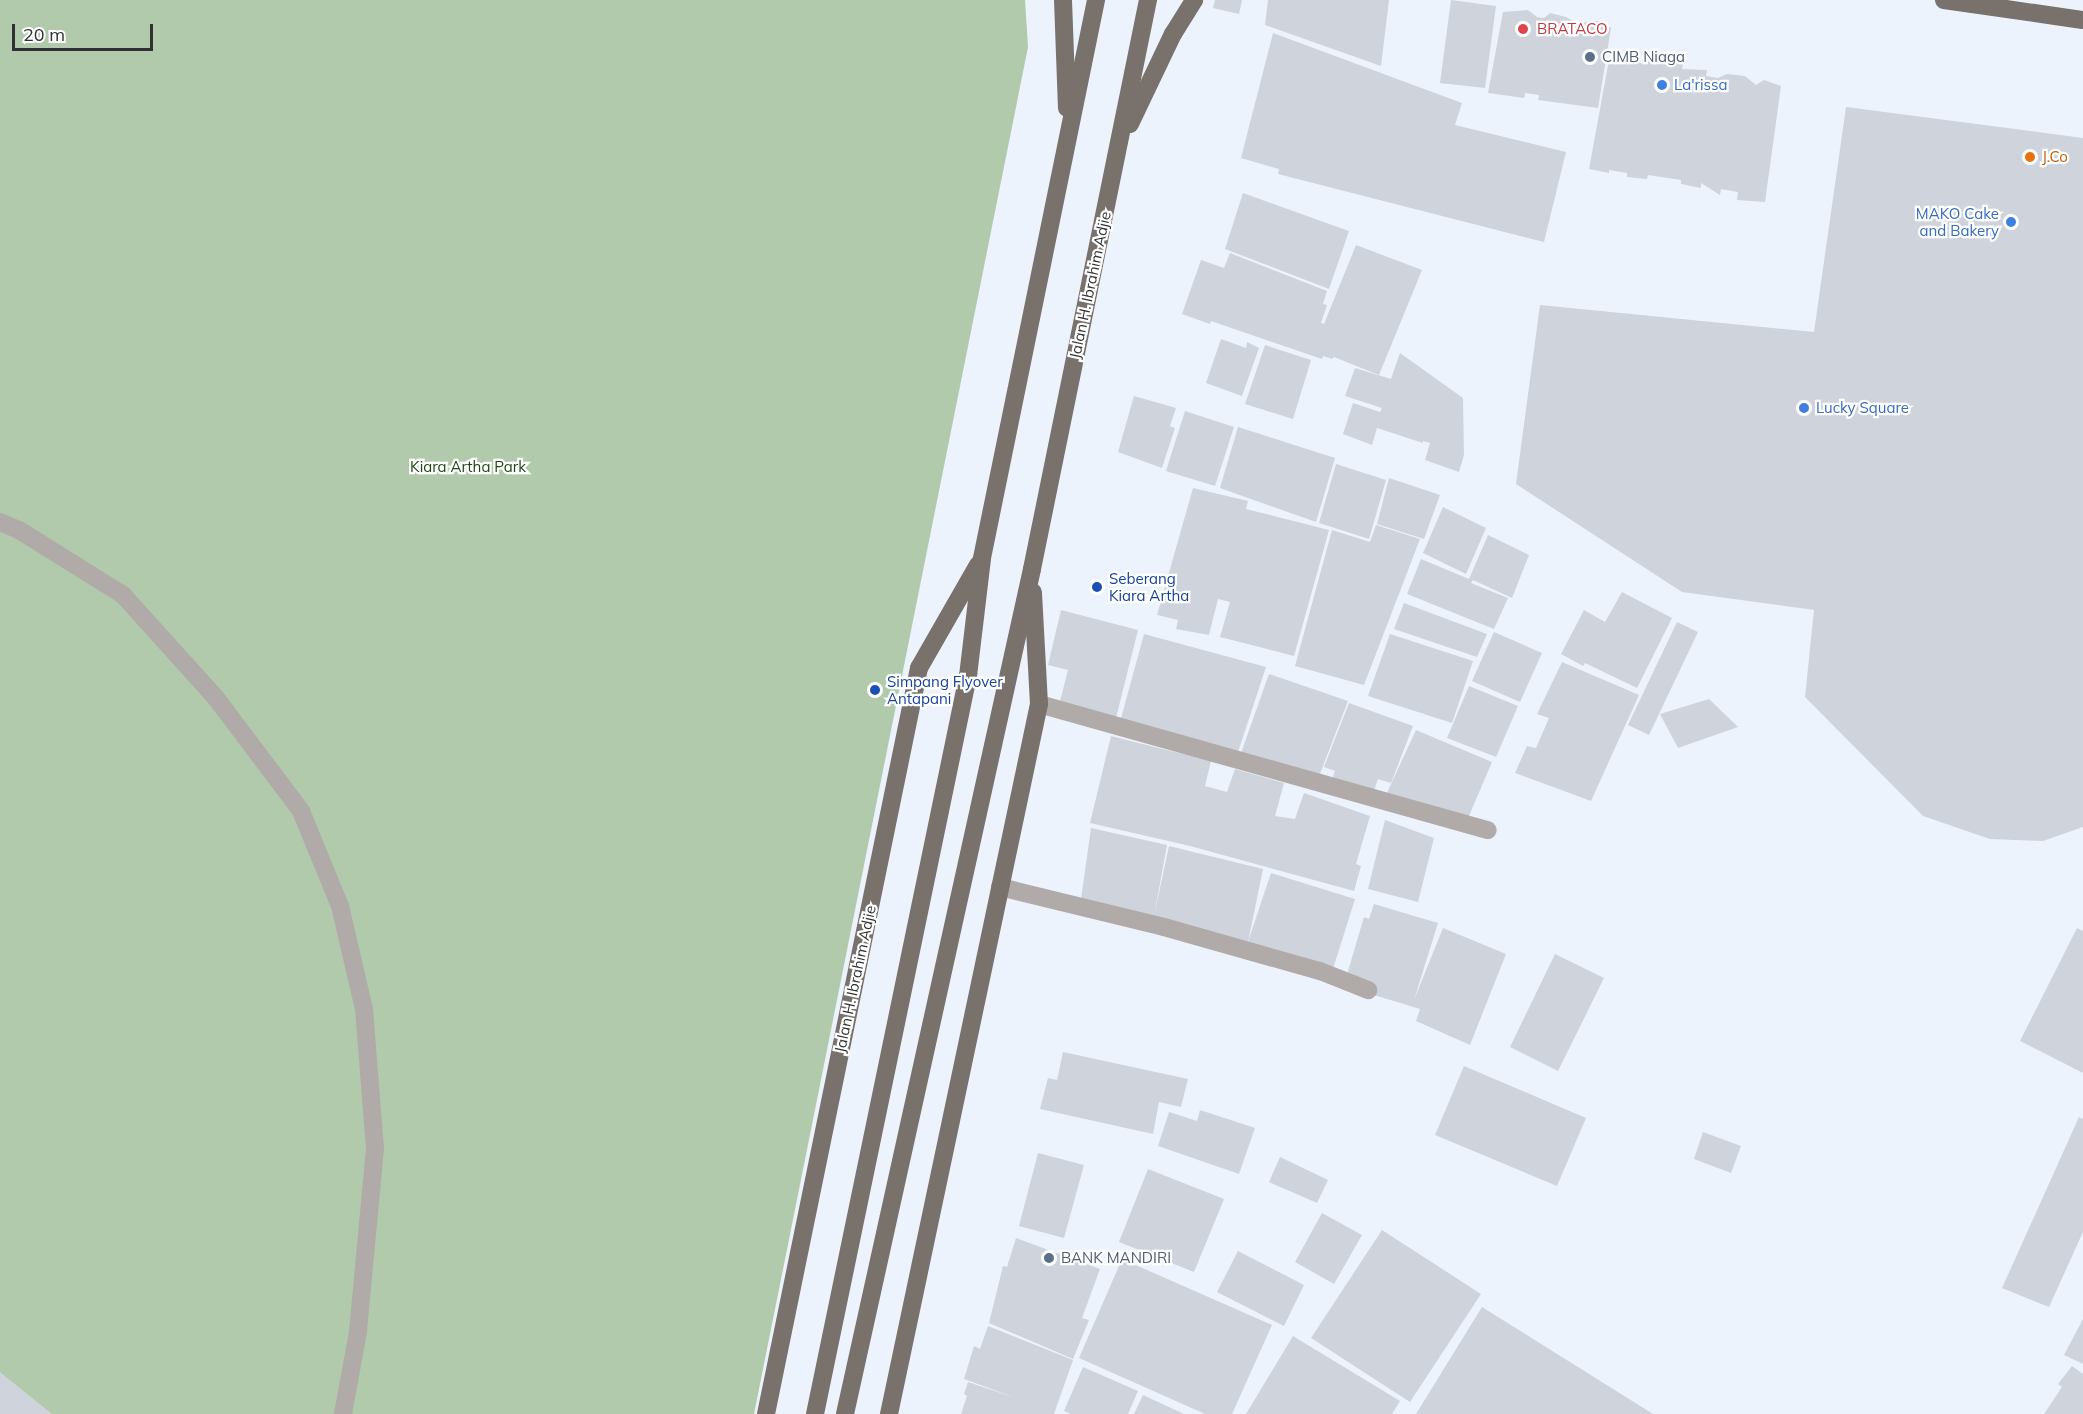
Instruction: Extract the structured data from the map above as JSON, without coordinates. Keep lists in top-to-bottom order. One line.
{"streets":{"main road":["Jalan H. Ibrahim Adjie"]},"parks":["Kiara Artha Park"],"places":["BRATACO","CIMB Niaga","La'rissa","J.Co","MAKO Cake and Bakery","Lucky Square","Seberang Kiara Artha","Simpang Flyover Antapani","BANK MANDIRI"],"scale_bar":"20 m"}
